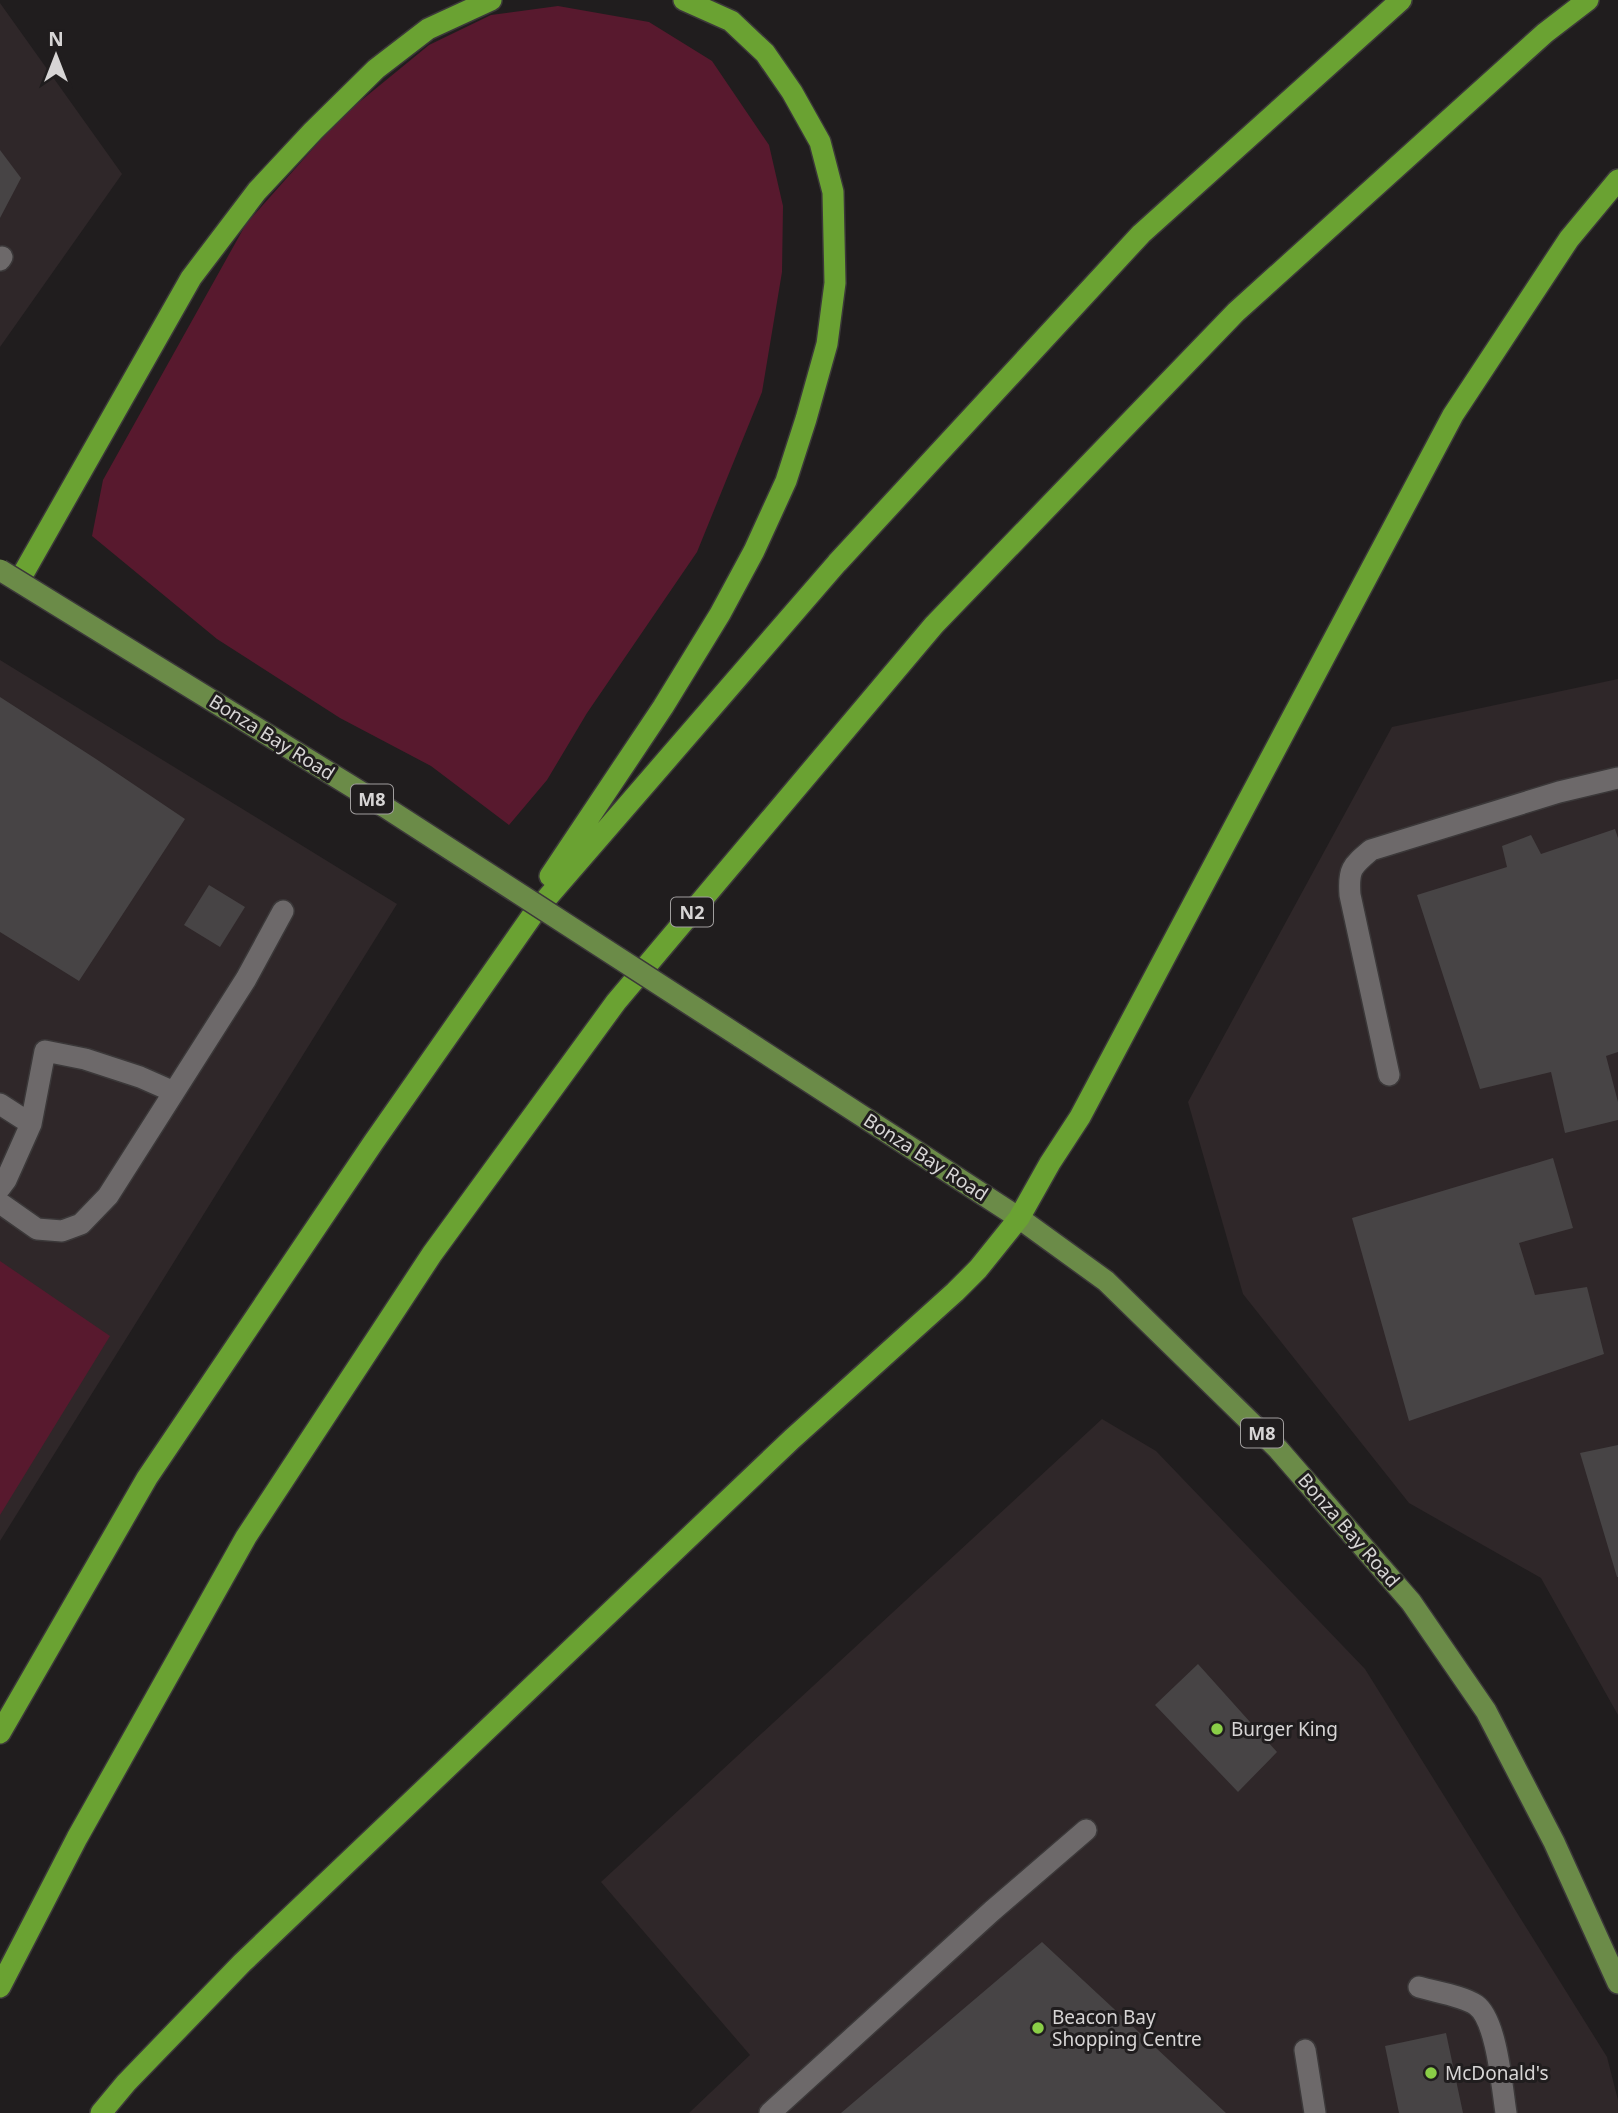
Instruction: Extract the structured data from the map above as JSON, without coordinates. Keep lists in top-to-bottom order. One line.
{"streets":{"highway":["N2"],"main road":["Bonza Bay Road","M8"]},"places":["Burger King","Beacon Bay Shopping Centre","McDonald's"],"north":"top"}
